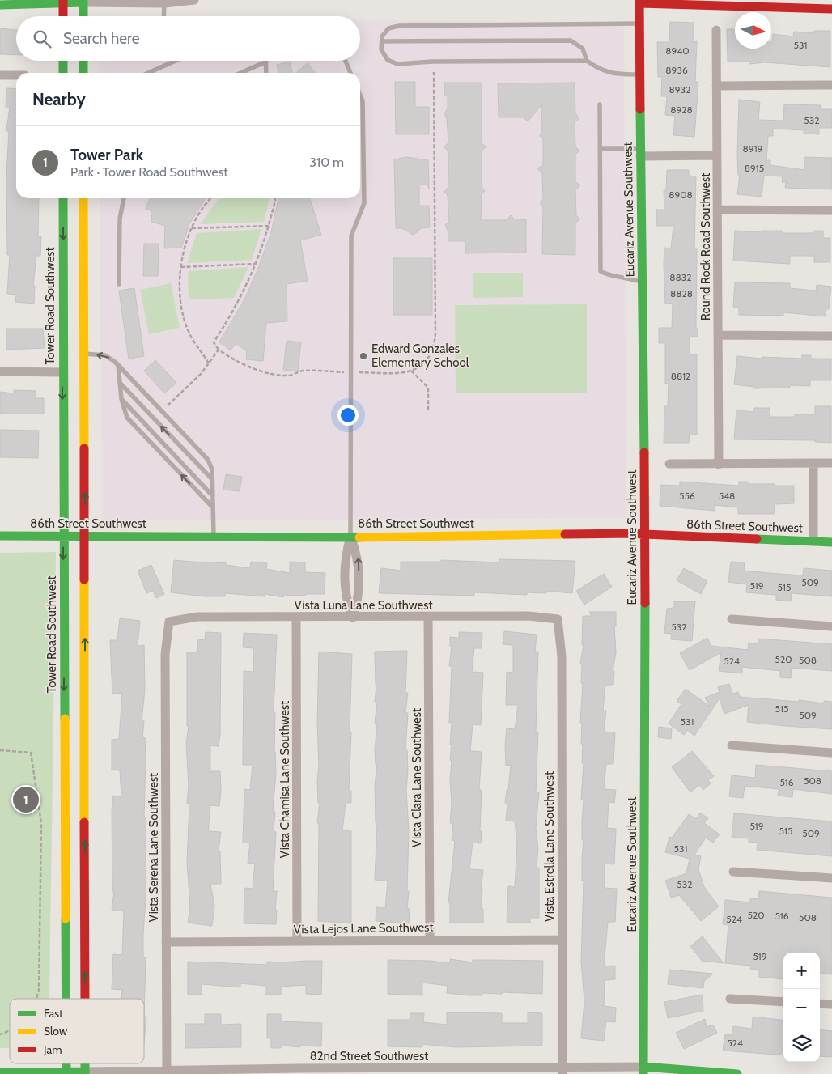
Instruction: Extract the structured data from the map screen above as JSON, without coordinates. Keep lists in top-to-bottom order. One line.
{"streets":{"street":["Eucariz Avenue Southwest","Round Rock Road Southwest","Tower Road Southwest","86th Street Southwest","Vista Luna Lane Southwest","Vista Clara Lane Southwest","Vista Chamisa Lane Southwest","Vista Estrella Lane Southwest","Vista Serena Lane Southwest","Vista Lejos Lane Southwest","82nd Street Southwest"]},"crossings":[["Eucariz Avenue Southwest","86th Street Southwest"],["Eucariz Avenue Southwest","82nd Street Southwest"],["Tower Road Southwest","86th Street Southwest"],["Vista Luna Lane Southwest","Vista Clara Lane Southwest"],["Vista Luna Lane Southwest","Vista Chamisa Lane Southwest"],["Vista Luna Lane Southwest","Vista Estrella Lane Southwest"],["Vista Luna Lane Southwest","Vista Serena Lane Southwest"],["Vista Clara Lane Southwest","Vista Lejos Lane Southwest"],["Vista Chamisa Lane Southwest","Vista Lejos Lane Southwest"],["Vista Estrella Lane Southwest","Vista Lejos Lane Southwest"],["Vista Estrella Lane Southwest","82nd Street Southwest"],["Vista Serena Lane Southwest","Vista Lejos Lane Southwest"],["Vista Serena Lane Southwest","82nd Street Southwest"]],"places":["Edward Gonzales Elementary School"],"house_numbers":["531","8940","8936","8932","8928","532","8919","8915","8908","8832","8828","8812","556","548","509","519","515","532","520","508","524","515","509","531","508","516","519","515","509","531","532","520","516","508","524","519","524"],"legend":["Fast","Slow","Jam"],"north":"right","page":{"search":"Search here","heading":"Nearby","list":[{"mark":"1","name":"Tower Park","note":"Park · Tower Road Southwest","value":"310 m"}],"pins":"1","map_buttons":["+","−"]}}
